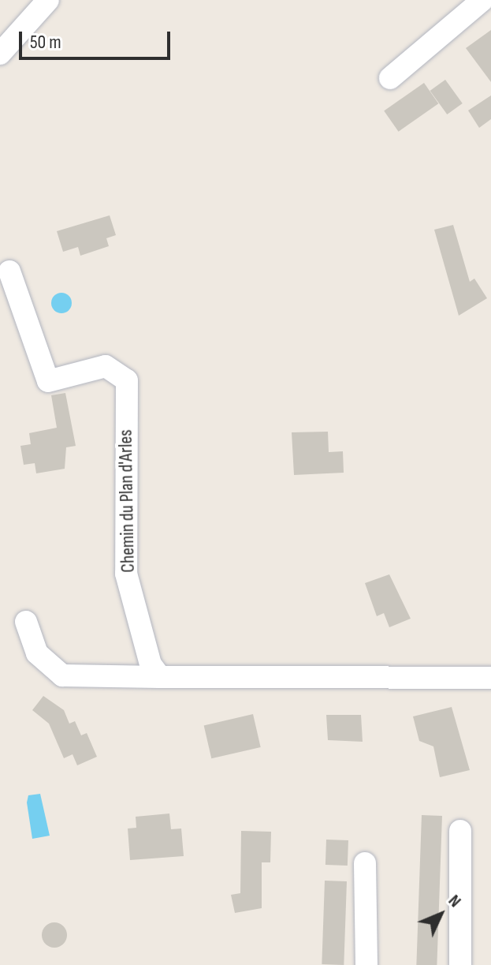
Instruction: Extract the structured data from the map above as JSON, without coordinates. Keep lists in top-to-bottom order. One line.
{"streets":{"street":["Chemin du Plan d'Arles"]},"scale_bar":"50 m","north":"top right"}
